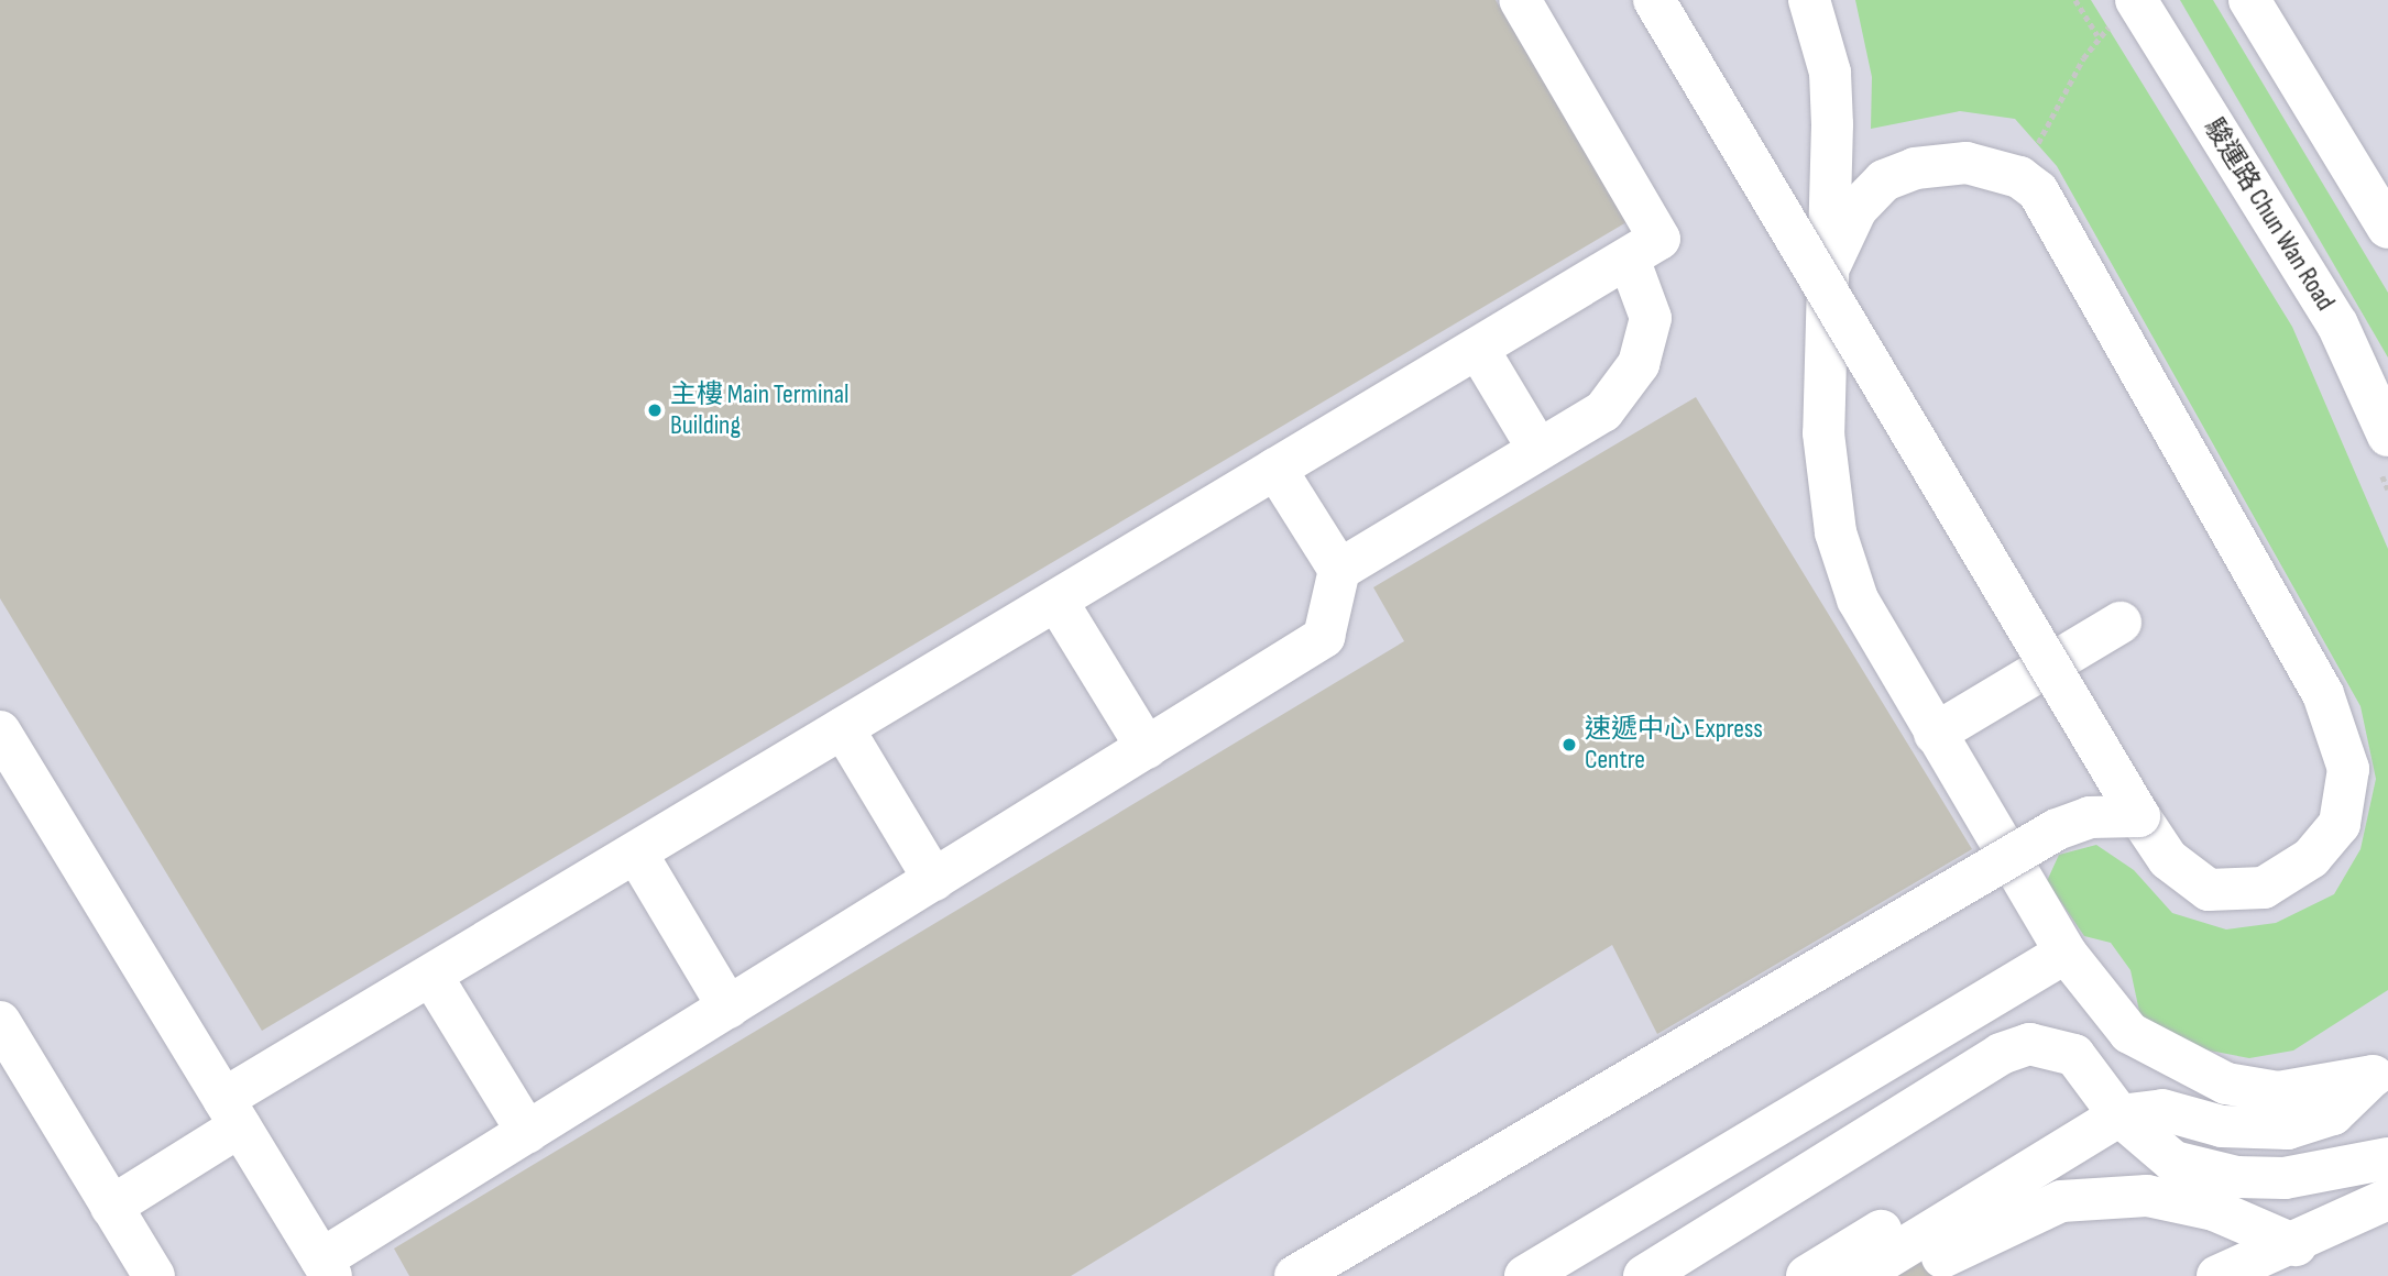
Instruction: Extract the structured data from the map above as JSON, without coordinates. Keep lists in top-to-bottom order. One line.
{"streets":{"street":["駿運路 Chun Wan Road"]},"places":["主樓 Main Terminal Building","速遞中心 Express Centre"]}
